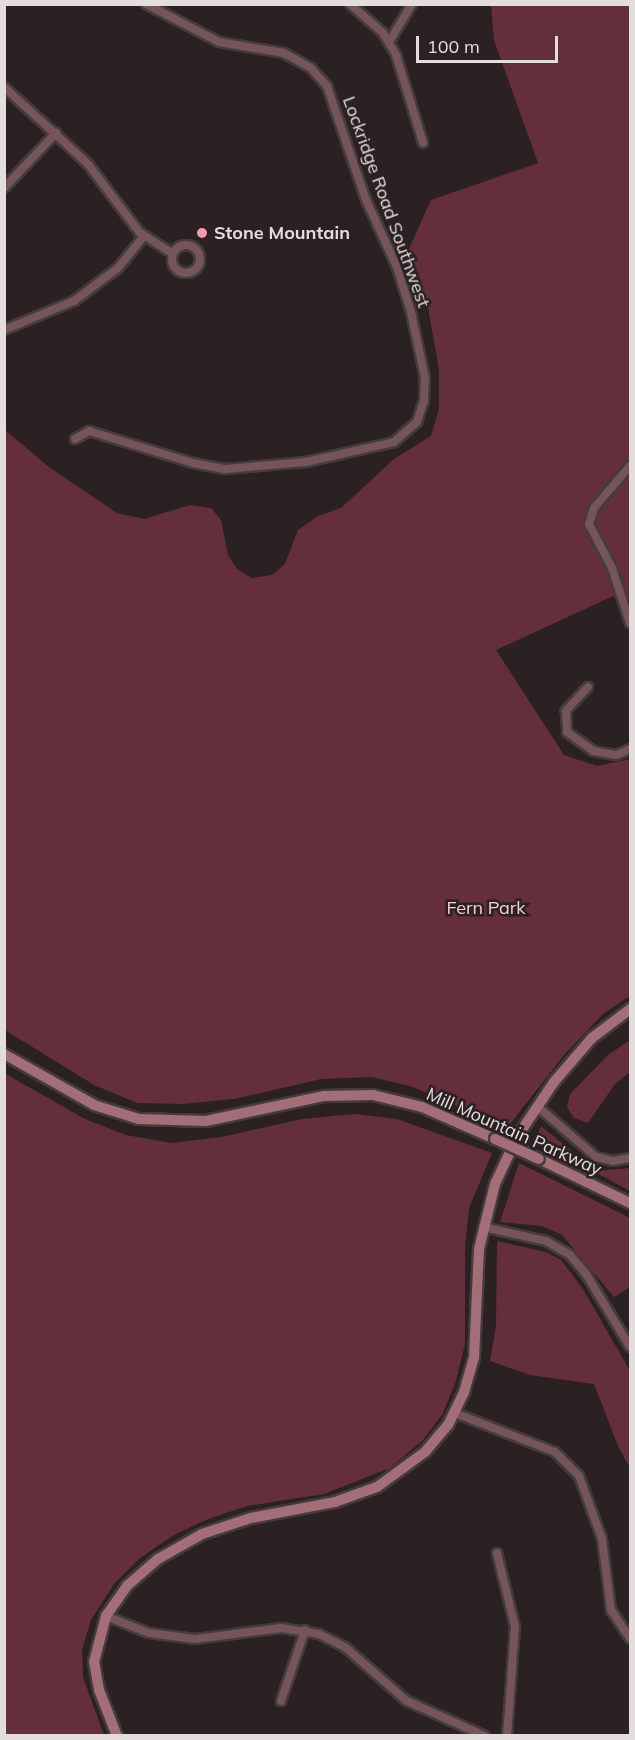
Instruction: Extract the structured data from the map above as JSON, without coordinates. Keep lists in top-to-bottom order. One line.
{"streets":{"street":["Lockridge Road Southwest","Mill Mountain Parkway"]},"parks":["Fern Park"],"places":["Stone Mountain"],"scale_bar":"100 m"}
